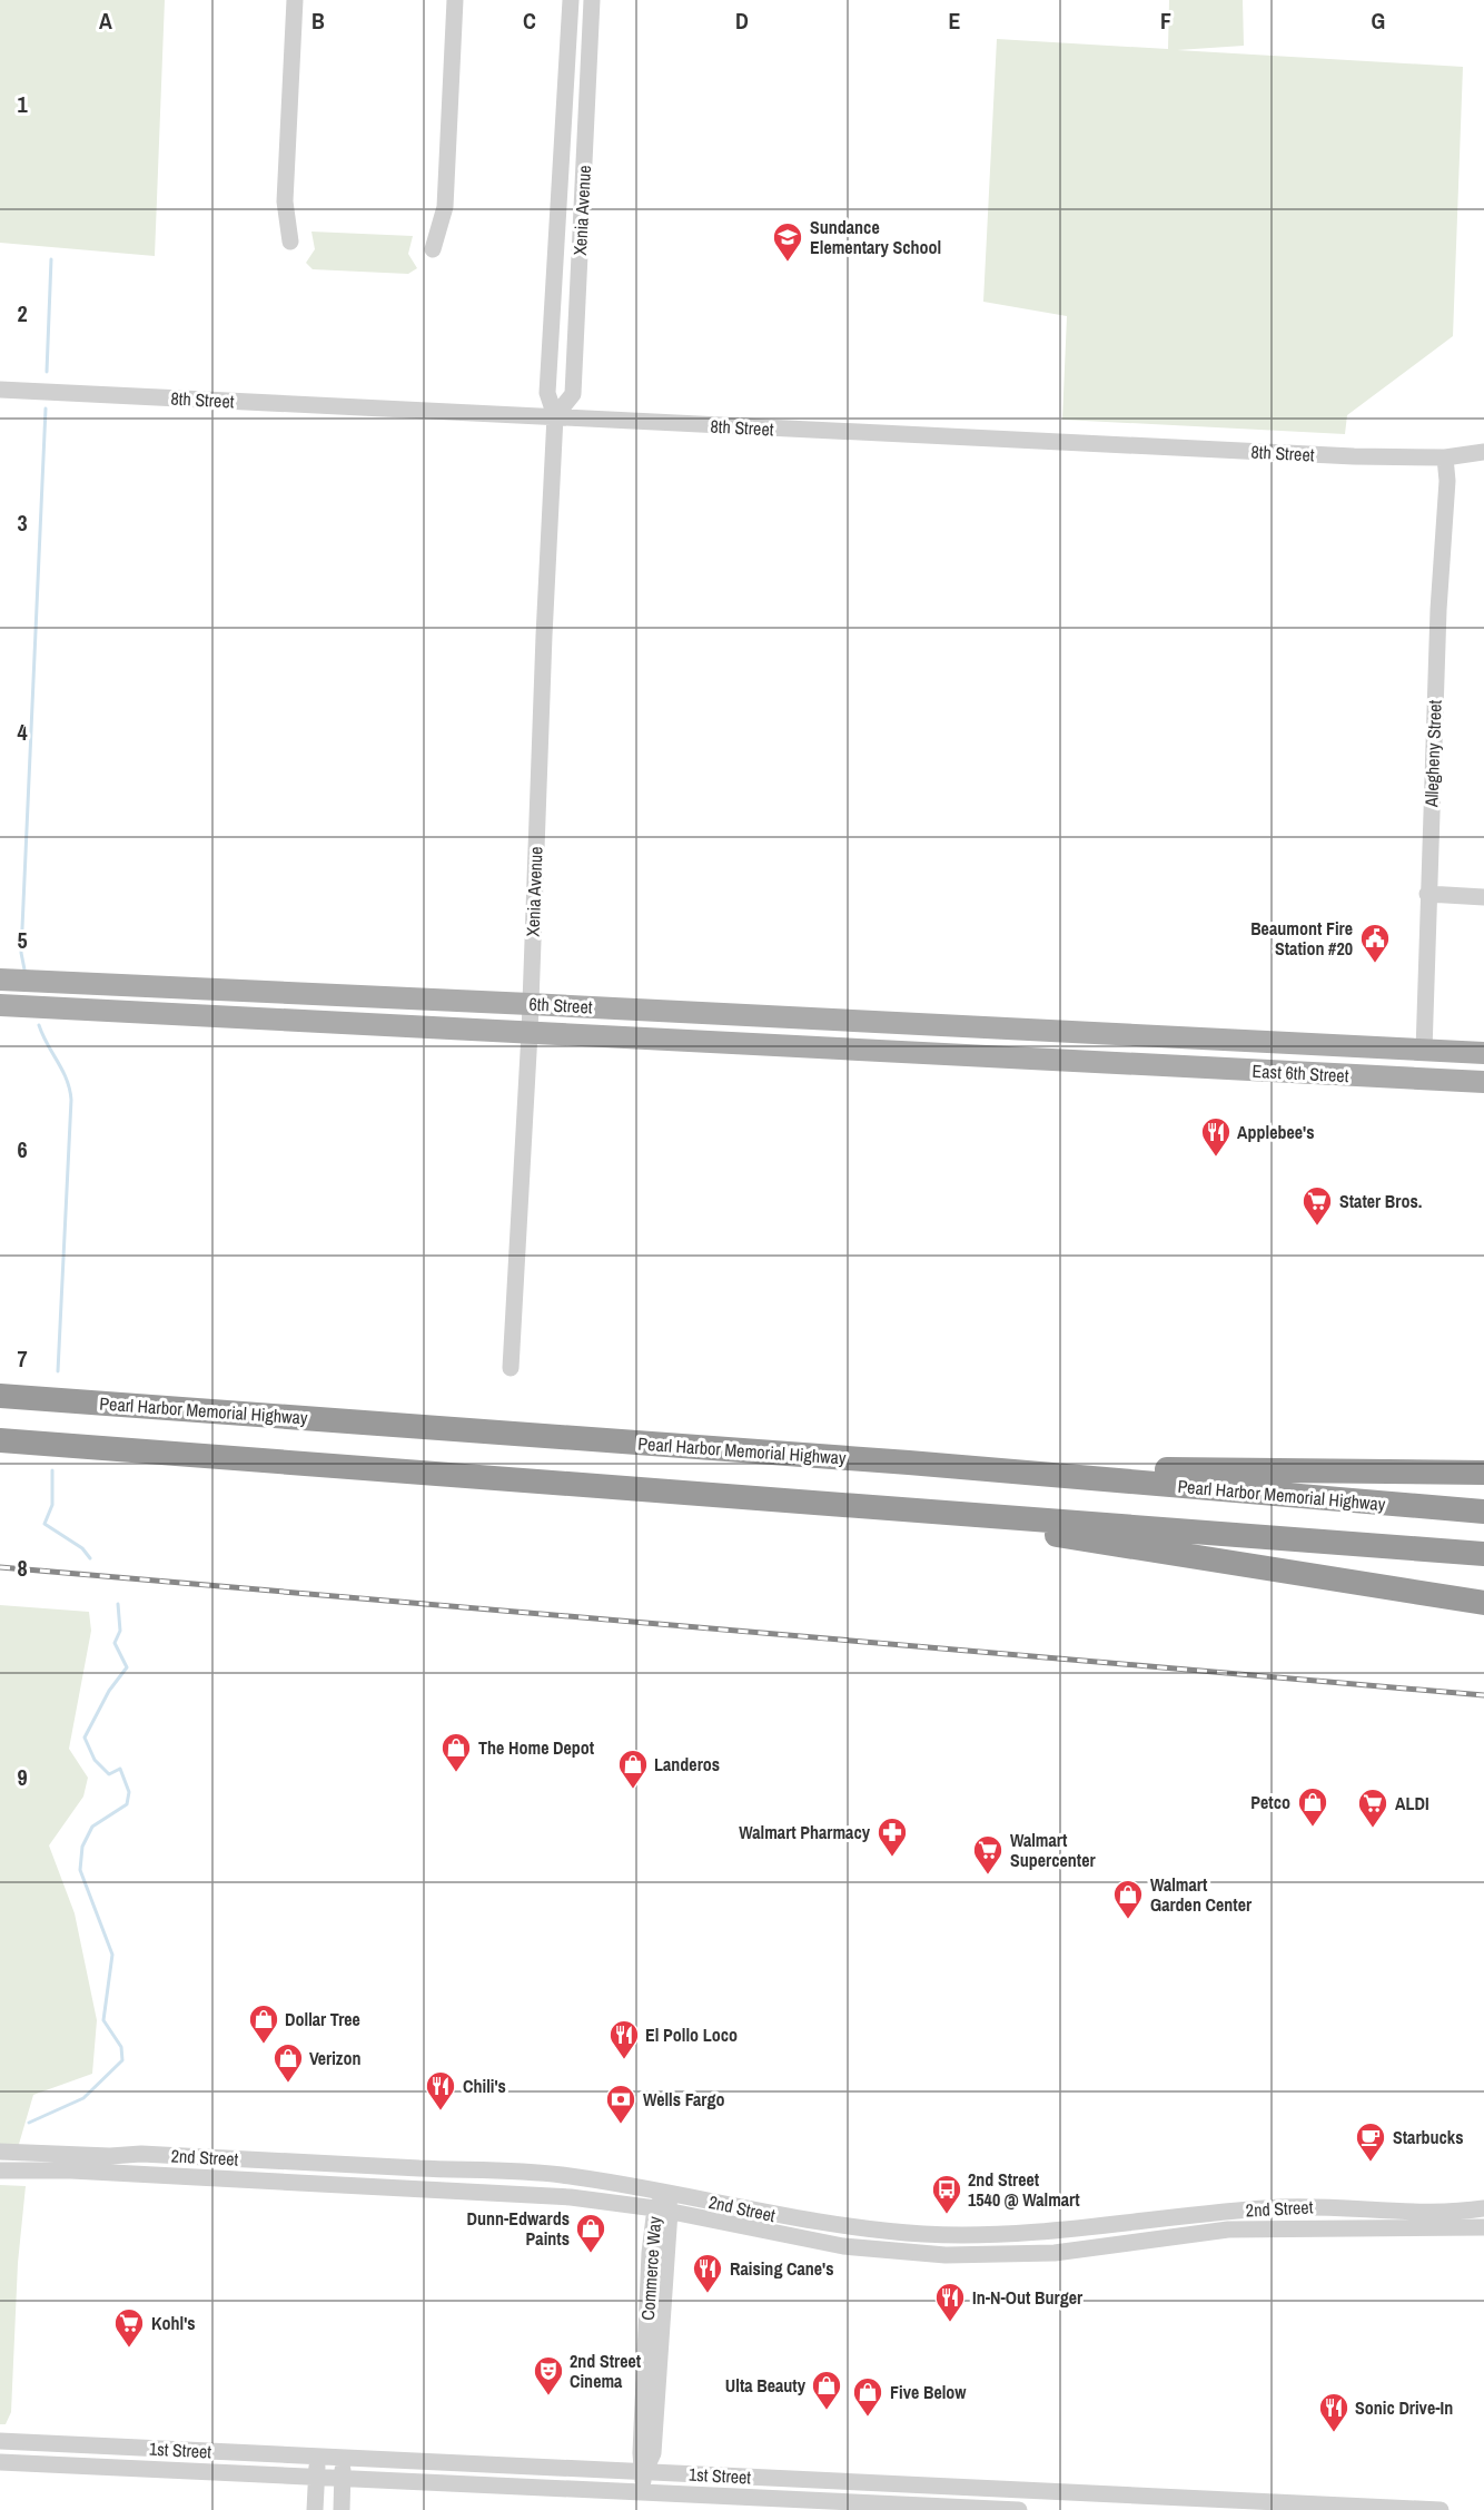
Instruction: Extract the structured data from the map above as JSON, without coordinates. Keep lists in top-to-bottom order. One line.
{"streets":{"highway":["Pearl Harbor Memorial Highway"],"main road":["6th Street","East 6th Street"],"street":["Xenia Avenue","8th Street","Allegheny Street","2nd Street","Commerce Way","1st Street"]},"crossings":[["Xenia Avenue","8th Street"],["Xenia Avenue","6th Street"],["8th Street","Allegheny Street"],["Allegheny Street","East 6th Street"],["6th Street","East 6th Street"],["2nd Street","Commerce Way"],["Commerce Way","1st Street"]],"places":{"school or university":["Sundance Elementary School"],"public building":["Beaumont Fire Station #20"],"restaurant":["Applebee's","El Pollo Loco","Chili's","Raising Cane's","In-N-Out Burger","Sonic Drive-In"],"supermarket":["Stater Bros.","ALDI","Walmart Supercenter","Kohl's"],"shop":["The Home Depot","Landeros","Petco","Walmart Garden Center","Dollar Tree","Verizon","Dunn-Edwards Paints","Ulta Beauty","Five Below"],"pharmacy":["Walmart Pharmacy"],"bank":["Wells Fargo"],"cafe":["Starbucks"],"bus stop":["2nd Street 1540 @ Walmart"],"theatre":["2nd Street Cinema"]},"grid":{"columns":["A","B","C","D","E","F","G"],"rows":["1","2","3","4","5","6","7","8","9"]}}
